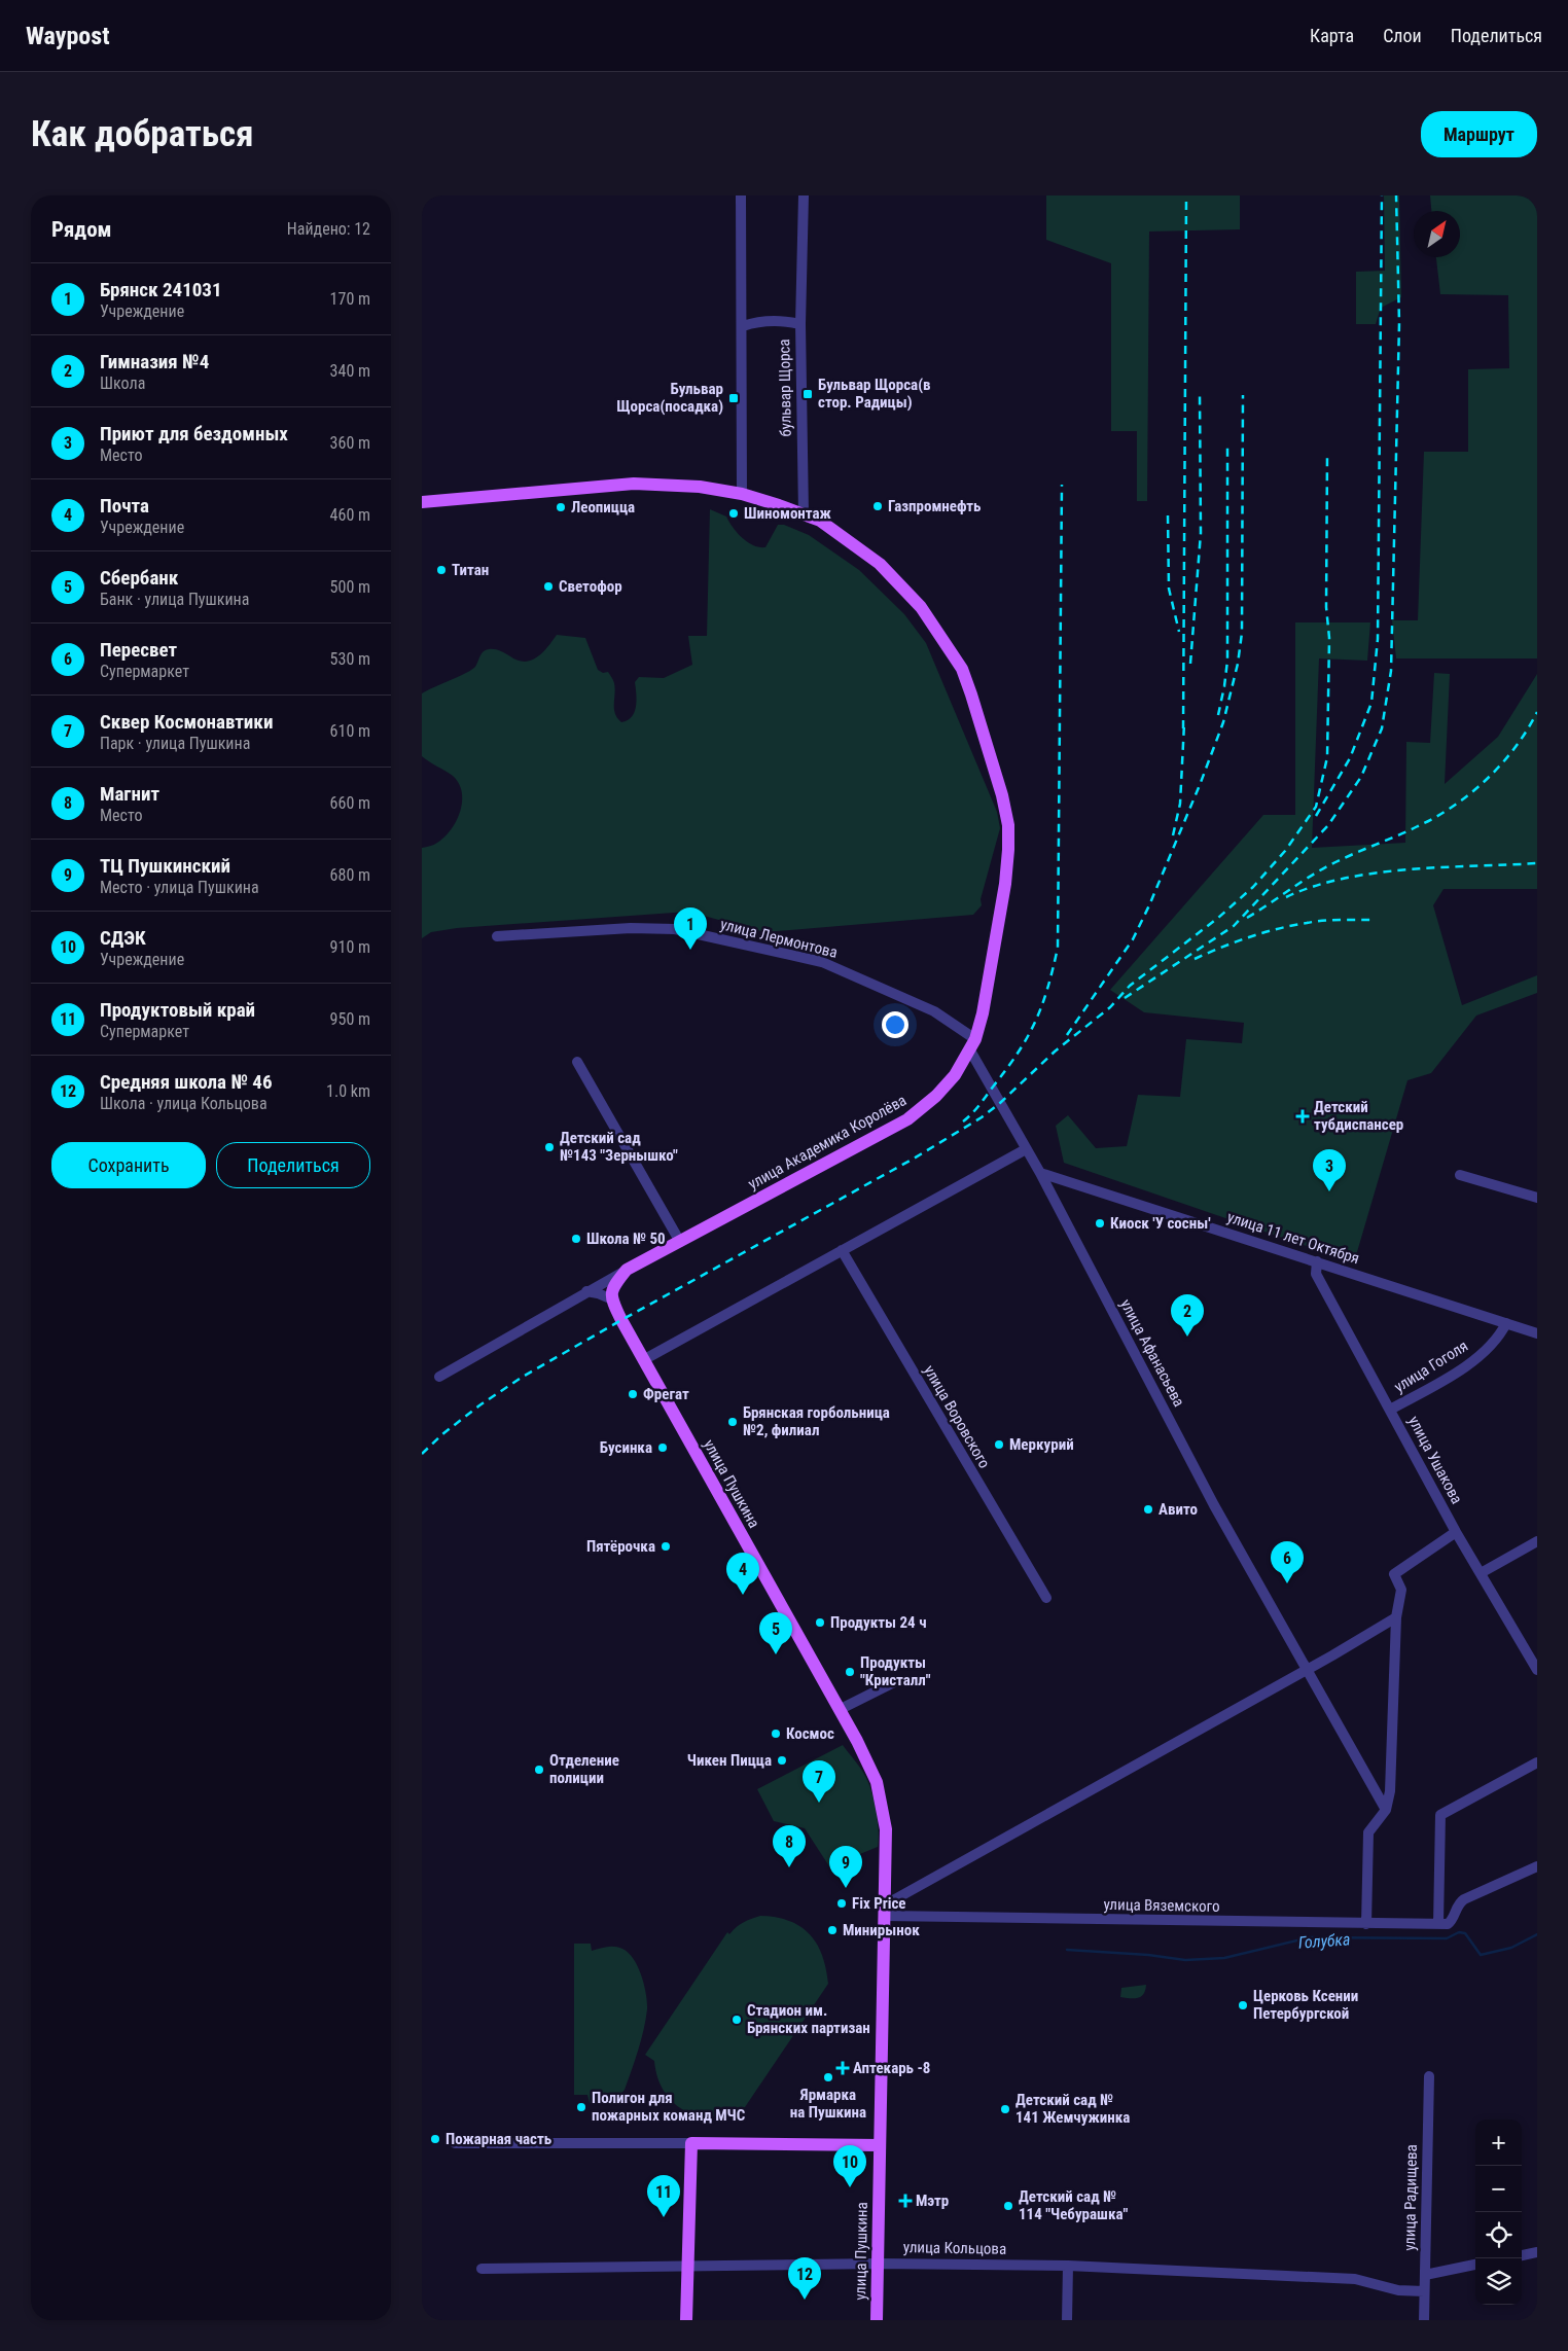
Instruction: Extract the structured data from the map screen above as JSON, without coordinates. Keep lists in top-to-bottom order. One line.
{"streets":{"main road":["улица Академика Королёва","улица Пушкина"],"street":["бульвар Щорса","улица Лермонтова","улица 11 лет Октября","улица Афанасьева","улица Гоголя","улица Воровского","улица Ушакова","улица Вяземского","улица Радищева","улица Кольцова"]},"crossings":[["бульвар Щорса","улица Академика Королёва"],["улица Лермонтова","улица Академика Королёва"],["улица Лермонтова","улица Афанасьева"],["улица Академика Королёва","улица Афанасьева"],["улица 11 лет Октября","улица Афанасьева"],["улица 11 лет Октября","улица Гоголя"],["улица 11 лет Октября","улица Ушакова"],["улица Гоголя","улица Ушакова"],["улица Пушкина","улица Вяземского"],["улица Пушкина","улица Кольцова"],["улица Радищева","улица Кольцова"]],"water":["Голубка"],"places":{"transit":["Бульвар Щорса(в стор. Радицы)","Бульвар Щорса(посадка)"],"other":["Газпромнефть","Леопицца","Шиномонтаж","Титан","Светофор","Детский сад №143 \"Зернышко\"","Киоск 'У сосны'","Школа № 50","Фрегат","Брянская горбольница №2, филиал","Меркурий","Бусинка","Авито","Пятёрочка","Продукты 24 ч","Продукты \"Кристалл\"","Космос","Чикен Пицца","Отделение полиции","Fix Price","Минирынок","Церковь Ксении Петербургской","Стадион им. Брянских партизан","Ярмарка на Пушкина","Полигон для пожарных команд МЧС","Детский сад № 141 Жемчужинка","Пожарная часть","Детский сад № 114 \"Чебурашка\""],"health":["Детский тубдиспансер","Аптекарь -8","Мэтр"]},"north":"top right","page":{"header":"Waypost","nav":["Карта","Слои","Поделиться"],"buttons":["Маршрут",["Сохранить","Поделиться"]],"title":"Как добраться","heading":["Рядом","Найдено: 12"],"list":[{"mark":"1","name":"Брянск 241031","note":"Учреждение","value":"170 m"},{"mark":"2","name":"Гимназия №4","note":"Школа","value":"340 m"},{"mark":"3","name":"Приют для бездомных","note":"Место","value":"360 m"},{"mark":"4","name":"Почта","note":"Учреждение","value":"460 m"},{"mark":"5","name":"Сбербанк","note":"Банк · улица Пушкина","value":"500 m"},{"mark":"6","name":"Пересвет","note":"Супермаркет","value":"530 m"},{"mark":"7","name":"Сквер Космонавтики","note":"Парк · улица Пушкина","value":"610 m"},{"mark":"8","name":"Магнит","note":"Место","value":"660 m"},{"mark":"9","name":"ТЦ Пушкинский","note":"Место · улица Пушкина","value":"680 m"},{"mark":"10","name":"СДЭК","note":"Учреждение","value":"910 m"},{"mark":"11","name":"Продуктовый край","note":"Супермаркет","value":"950 m"},{"mark":"12","name":"Средняя школа № 46","note":"Школа · улица Кольцова","value":"1.0 km"}],"pins":["1","3","2","6","4","5","7","8","9","10","11","12"],"map_buttons":["+","−"]}}
